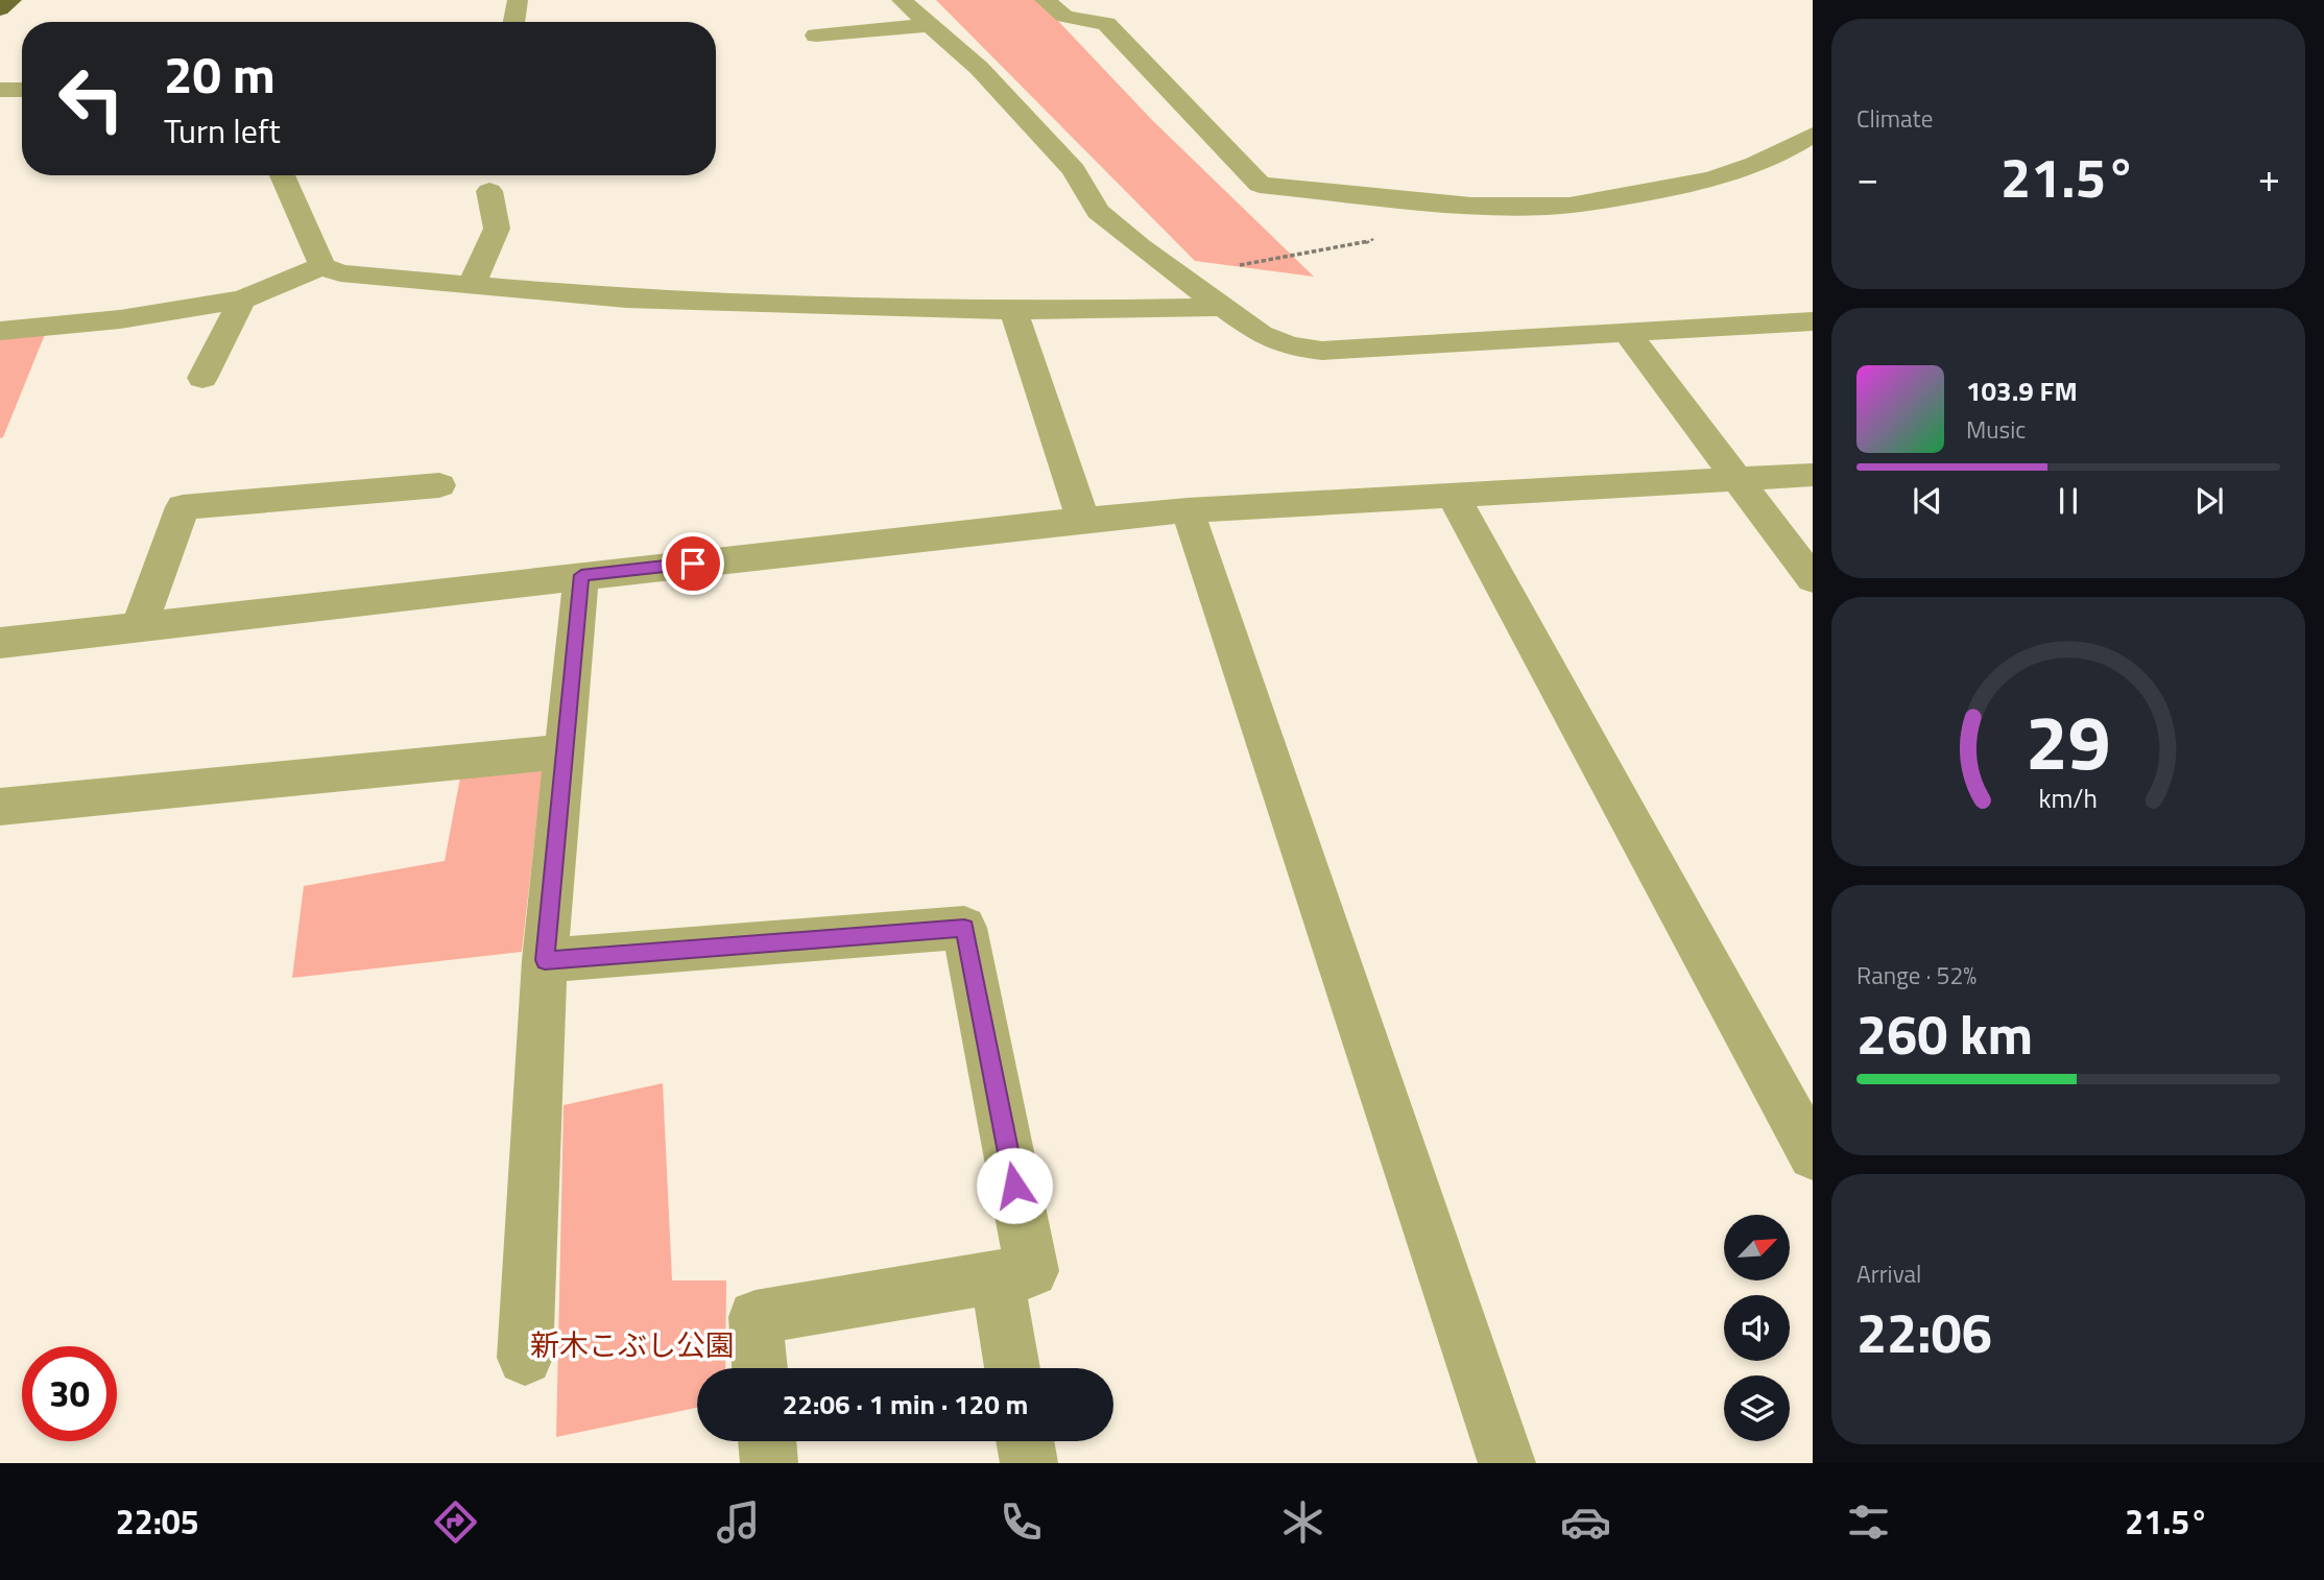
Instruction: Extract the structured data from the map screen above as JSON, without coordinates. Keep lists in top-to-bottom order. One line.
{"parks":["新木こぶし公園"],"north":"top right","page":{"tile":["Climate",["Range · 52%","260 km"],["Arrival","22:06"]],"turn":["20 m","Turn left"],"heat":["−","21.5°","+"],"song":["103.9 FM","Music"],"limit":"30","trip":"22:06 · 1 min · 120 m","tabs":["22:05","21.5°"],"gauge":["29","km/h"]}}
